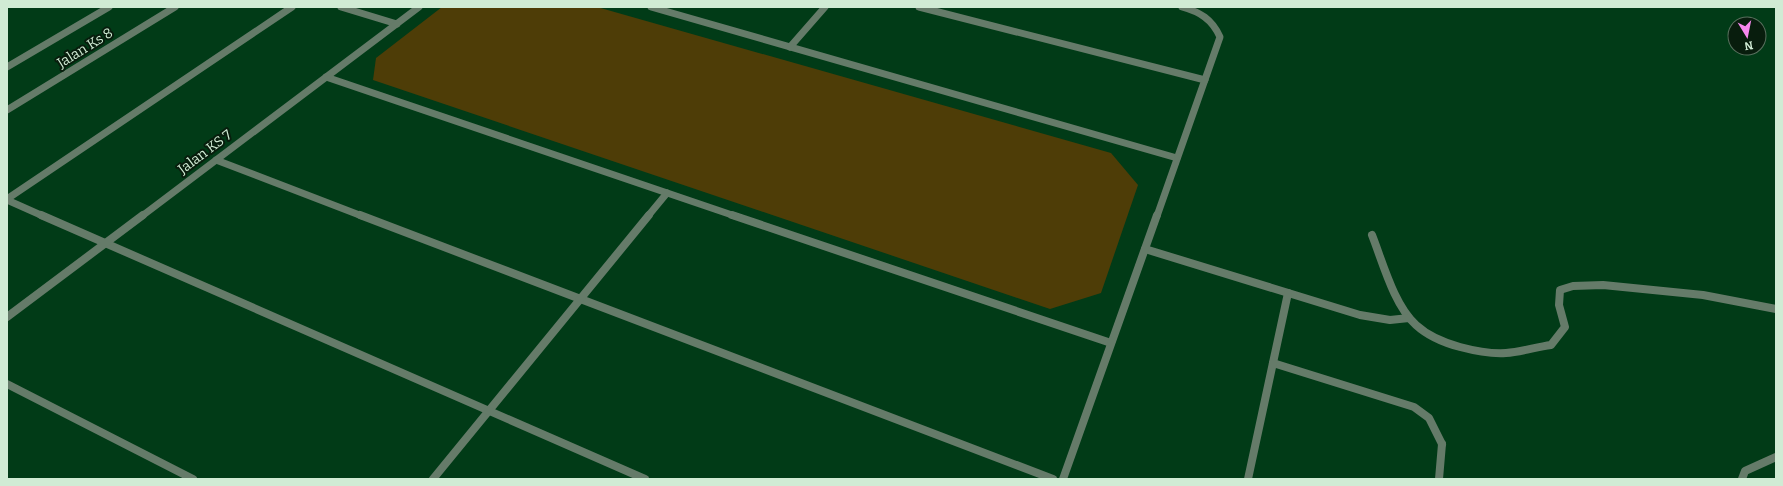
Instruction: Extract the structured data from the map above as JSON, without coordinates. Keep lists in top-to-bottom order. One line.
{"streets":{"street":["Jalan Ks 8","Jalan KS 7"]},"north":"bottom"}
